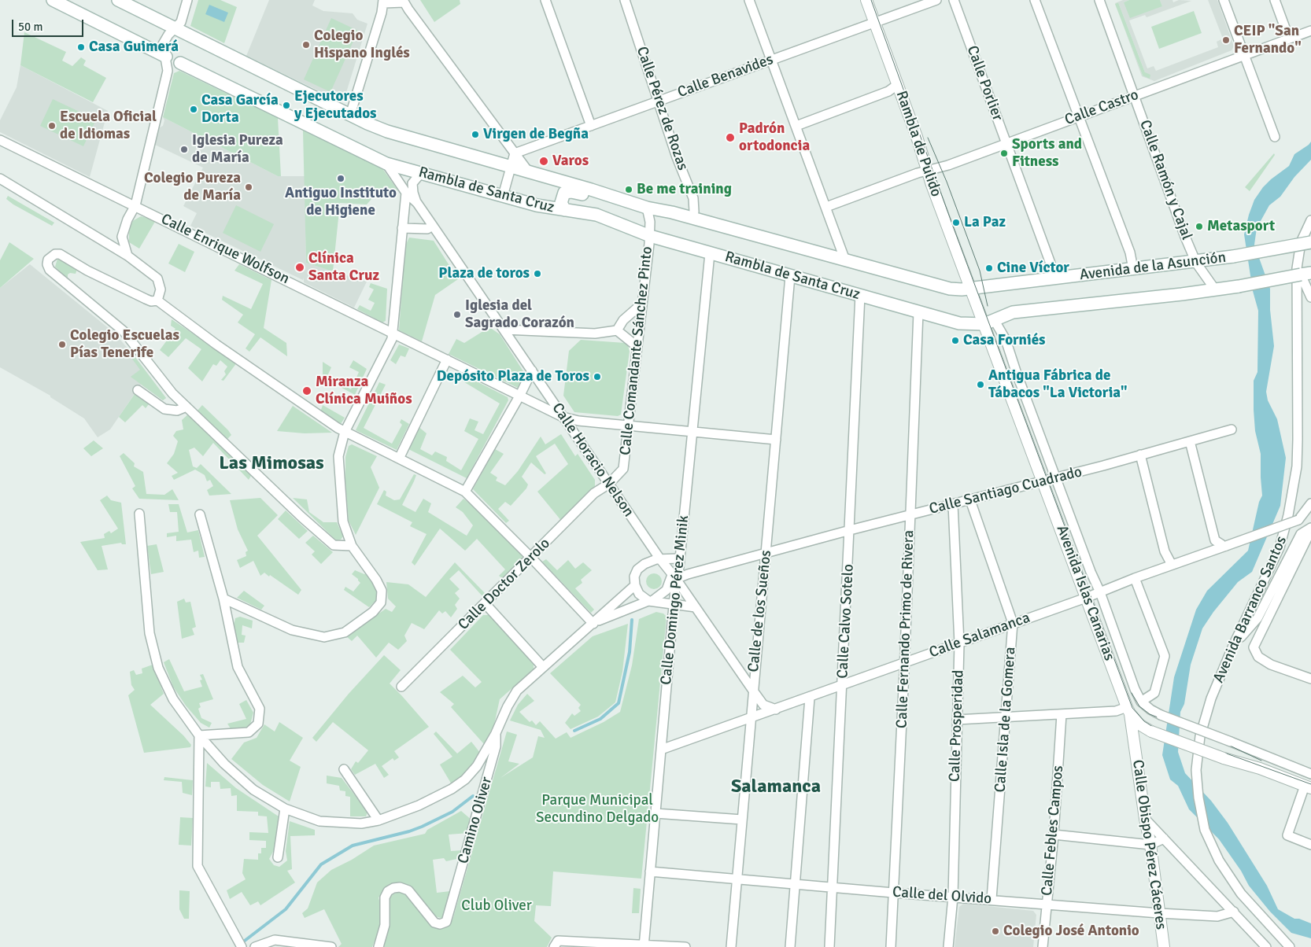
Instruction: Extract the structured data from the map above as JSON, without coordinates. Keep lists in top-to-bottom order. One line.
{"streets":{"main road":["Rambla de Santa Cruz","Avenida de la Asunción"],"street":["Calle Benavides","Calle Porlier","Calle Castro","Calle Pérez de Rozas","Rambla de Pulido","Calle Ramón y Cajal","Calle Enrique Wolfson","Calle Comandante Sánchez Pinto","Calle Horacio Nelson","Calle Santiago Cuadrado","Calle Doctor Zerolo","Avenida Islas Canarias","Calle Domingo Pérez Minik","Avenida Barranco Santos","Calle de los Sueños","Calle Calvo Sotelo","Calle Fernando Primo de Rivera","Calle Salamanca","Calle Isla de la Gomera","Calle Prosperidad","Camino Oliver","Calle Febles Campos","Calle Obispo Pérez Cáceres","Calle del Olvido"]},"crossings":[["Calle Benavides","Calle Pérez de Rozas"],["Calle Benavides","Rambla de Pulido"],["Calle Porlier","Calle Castro"],["Calle Porlier","Avenida de la Asunción"],["Calle Castro","Rambla de Pulido"],["Calle Castro","Calle Ramón y Cajal"],["Calle Pérez de Rozas","Rambla de Santa Cruz"],["Rambla de Pulido","Rambla de Santa Cruz"],["Rambla de Pulido","Avenida de la Asunción"],["Rambla de Pulido","Avenida Islas Canarias"],["Calle Ramón y Cajal","Avenida de la Asunción"],["Rambla de Santa Cruz","Avenida de la Asunción"],["Rambla de Santa Cruz","Calle Comandante Sánchez Pinto"],["Rambla de Santa Cruz","Avenida Islas Canarias"],["Rambla de Santa Cruz","Calle Domingo Pérez Minik"],["Rambla de Santa Cruz","Calle de los Sueños"],["Rambla de Santa Cruz","Calle Calvo Sotelo"],["Rambla de Santa Cruz","Calle Fernando Primo de Rivera"],["Calle Enrique Wolfson","Calle Comandante Sánchez Pinto"],["Calle Enrique Wolfson","Calle Horacio Nelson"],["Calle Enrique Wolfson","Calle Domingo Pérez Minik"],["Calle Enrique Wolfson","Calle de los Sueños"],["Avenida de la Asunción","Avenida Islas Canarias"],["Calle Comandante Sánchez Pinto","Calle Horacio Nelson"],["Calle Comandante Sánchez Pinto","Calle Doctor Zerolo"],["Calle Horacio Nelson","Calle Santiago Cuadrado"],["Calle Horacio Nelson","Calle Doctor Zerolo"],["Calle Horacio Nelson","Calle Domingo Pérez Minik"],["Calle Horacio Nelson","Calle de los Sueños"],["Calle Horacio Nelson","Calle Salamanca"],["Calle Horacio Nelson","Camino Oliver"],["Calle Santiago Cuadrado","Avenida Islas Canarias"],["Calle Santiago Cuadrado","Calle Domingo Pérez Minik"],["Calle Santiago Cuadrado","Calle de los Sueños"],["Calle Santiago Cuadrado","Calle Calvo Sotelo"],["Calle Santiago Cuadrado","Calle Fernando Primo de Rivera"],["Calle Santiago Cuadrado","Calle Isla de la Gomera"],["Calle Santiago Cuadrado","Calle Prosperidad"],["Calle Santiago Cuadrado","Camino Oliver"],["Avenida Islas Canarias","Calle Salamanca"],["Avenida Islas Canarias","Calle Obispo Pérez Cáceres"],["Calle Domingo Pérez Minik","Calle Salamanca"],["Calle Domingo Pérez Minik","Camino Oliver"],["Calle Domingo Pérez Minik","Calle del Olvido"],["Calle de los Sueños","Calle Salamanca"],["Calle de los Sueños","Calle del Olvido"],["Calle Calvo Sotelo","Calle Salamanca"],["Calle Calvo Sotelo","Calle del Olvido"],["Calle Fernando Primo de Rivera","Calle Salamanca"],["Calle Fernando Primo de Rivera","Calle del Olvido"],["Calle Salamanca","Calle Isla de la Gomera"],["Calle Salamanca","Calle Prosperidad"],["Calle Isla de la Gomera","Calle del Olvido"],["Calle Prosperidad","Calle del Olvido"],["Calle Febles Campos","Calle del Olvido"],["Calle Obispo Pérez Cáceres","Calle del Olvido"]],"districts":["Las Mimosas","Salamanca"],"parks":["Parque Municipal Secundino Delgado","Club Oliver"],"places":["CEIP \"San Fernando\"","Colegio Hispano Inglés","Casa Guimerá","Ejecutores y Ejecutados","Casa García Dorta","Escuela Oficial de Idiomas","Virgen de Begña","Padrón ortodoncia","Iglesia Pureza de María","Sports and Fitness","Varos","Antiguo Instituto de Higiene","Colegio Pureza de María","Be me training","La Paz","Metasport","Clínica Santa Cruz","Cine Víctor","Plaza de toros","Iglesia del Sagrado Corazón","Casa Forniés","Colegio Escuelas Pías Tenerife","Depósito Plaza de Toros","Antigua Fábrica de Tábacos \"La Victoria\"","Miranza Clínica Muiños","Colegio José Antonio"],"scale_bar":"50 m"}
